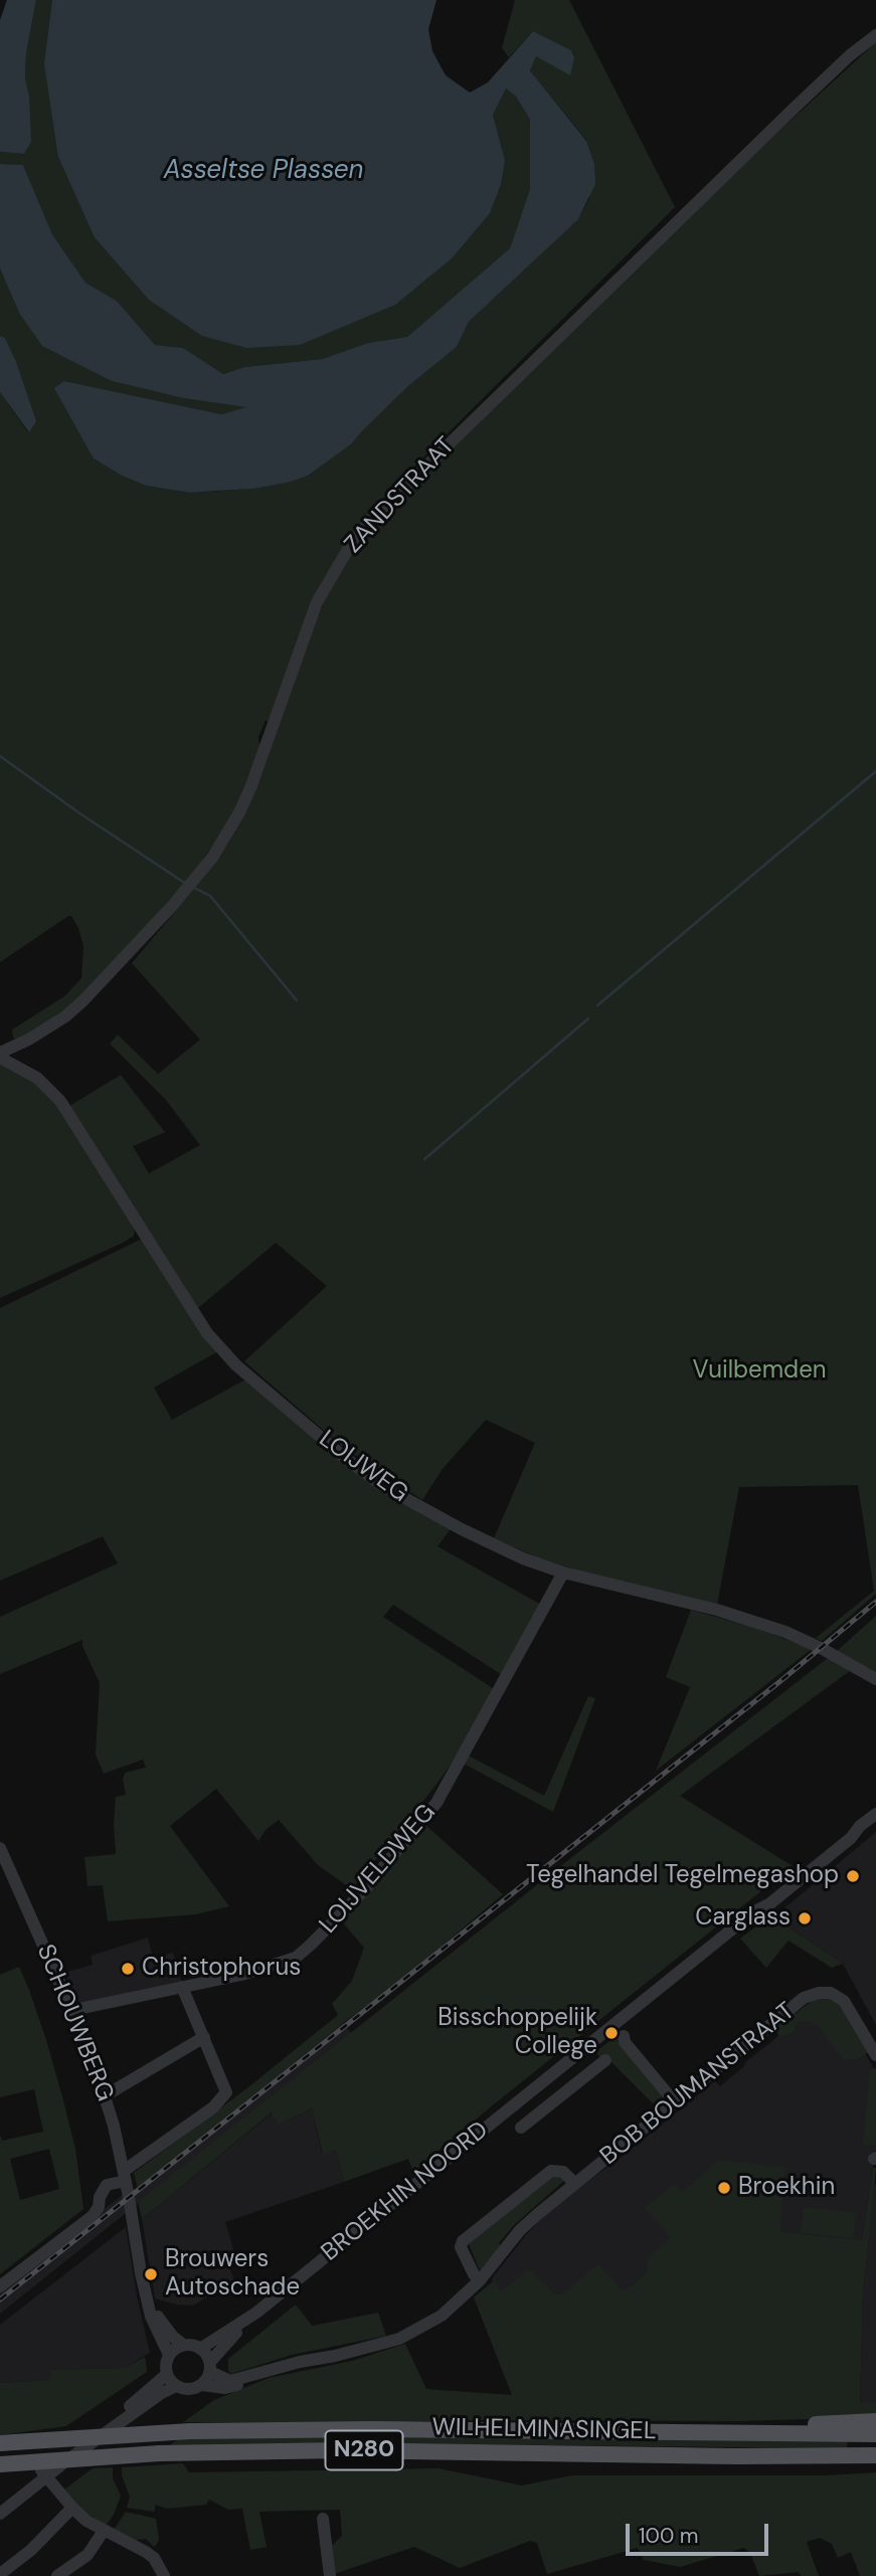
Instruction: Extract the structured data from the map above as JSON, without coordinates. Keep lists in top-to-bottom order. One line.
{"streets":{"main road":["WILHELMINASINGEL","N280"],"street":["ZANDSTRAAT","LOIJWEG","LOIJVELDWEG","SCHOUWBERG","BOB BOUMANSTRAAT","BROEKHIN NOORD"]},"crossings":[["ZANDSTRAAT","LOIJWEG"],["LOIJWEG","LOIJVELDWEG"],["LOIJVELDWEG","SCHOUWBERG"],["SCHOUWBERG","BOB BOUMANSTRAAT"],["SCHOUWBERG","BROEKHIN NOORD"],["BOB BOUMANSTRAAT","BROEKHIN NOORD"],["WILHELMINASINGEL","N280"]],"water":["Asseltse Plassen"],"parks":["Vuilbemden"],"places":["Tegelhandel Tegelmegashop","Carglass","Christophorus","Bisschoppelijk College","Broekhin","Brouwers Autoschade"],"scale_bar":"100 m"}
